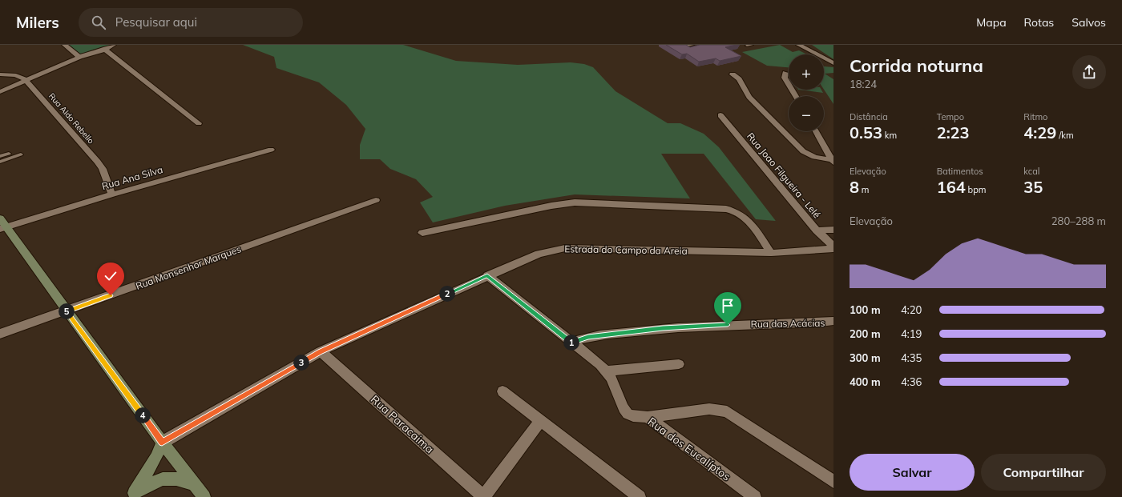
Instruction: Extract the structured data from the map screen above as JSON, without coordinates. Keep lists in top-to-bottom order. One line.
{"streets":{"street":["Rua Aldo Rebello","Rua Joao Filgueira - Lelé","Rua Ana Silva","Estrada do Campo da Areia","Rua Monsenhor Marques","Rua das Acácias","Rua Paracaima","Rua dos Eucalíptos"]},"crossings":[["Rua Aldo Rebello","Rua Ana Silva"],["Rua Joao Filgueira - Lelé","Estrada do Campo da Areia"],["Estrada do Campo da Areia","Rua Paracaima"],["Estrada do Campo da Areia","Rua dos Eucalíptos"],["Rua das Acácias","Rua dos Eucalíptos"]],"page":{"header":"Milers","search":"Pesquisar aqui","nav":["Mapa","Rotas","Salvos"],"heading":["Corrida noturna","18:24"],"map_buttons":["+","−"],"stats":[["Distância","0.53 km"],["Tempo","2:23"],["Ritmo","4:29 /km"],["Elevação","8 m"],["Batimentos","164 bpm"],["kcal","35"]],"chart":["Elevação","280–288 m"],"pins":["2","5","1","3","4"],"list":[{"name":"100 m","note":"4:20"},{"name":"200 m","note":"4:19"},{"name":"300 m","note":"4:35"},{"name":"400 m","note":"4:36"}],"buttons":["Salvar","Compartilhar"]}}
